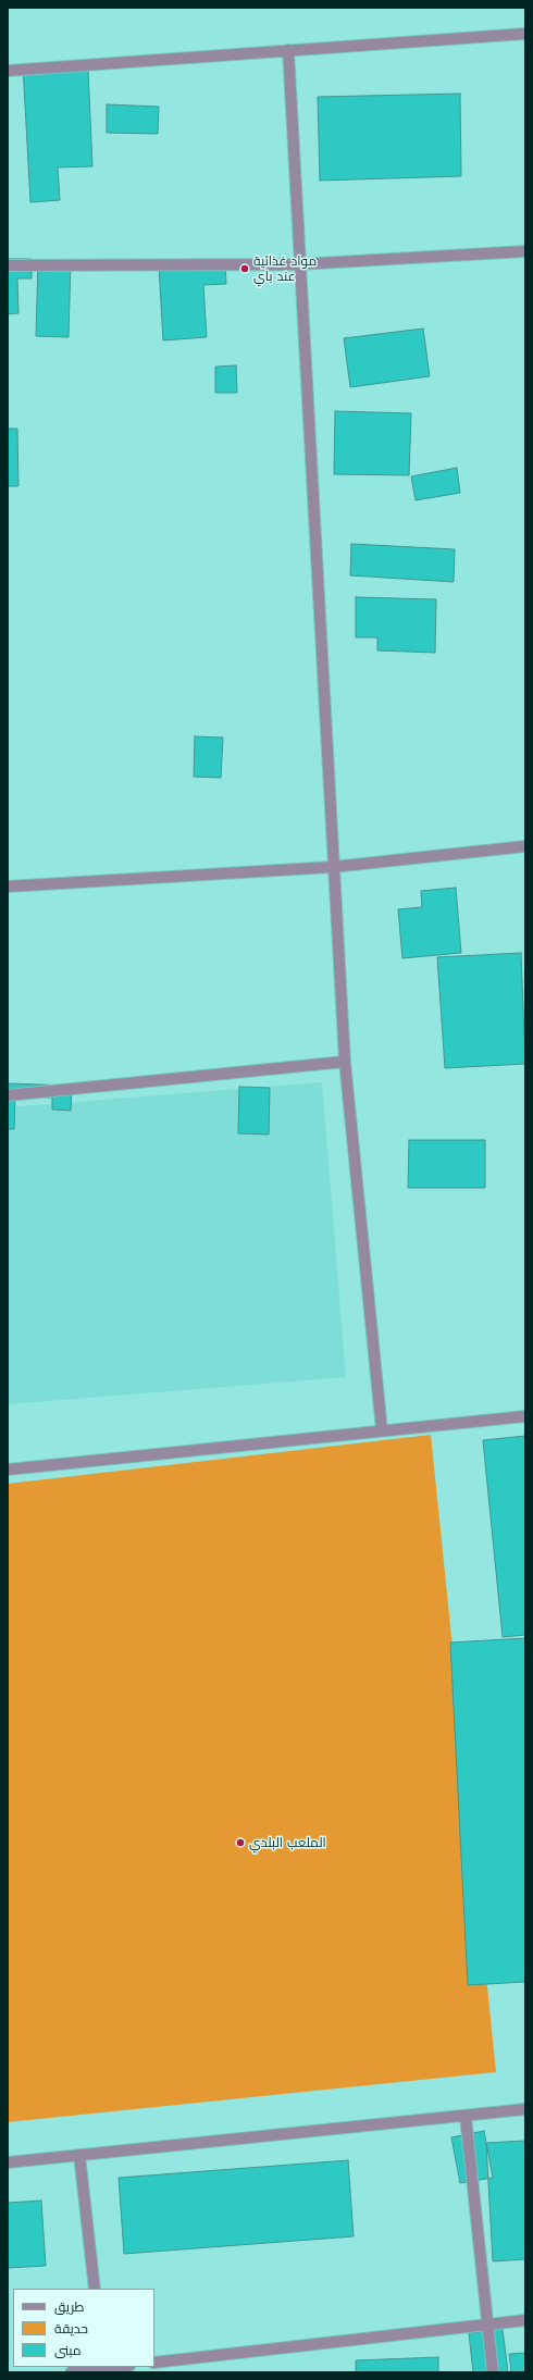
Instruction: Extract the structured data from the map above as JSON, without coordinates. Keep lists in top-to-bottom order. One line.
{"places":["مواد غذائية عند باي","الملعب البلدي"],"legend":["طريق","حديقة","مبنى"]}
